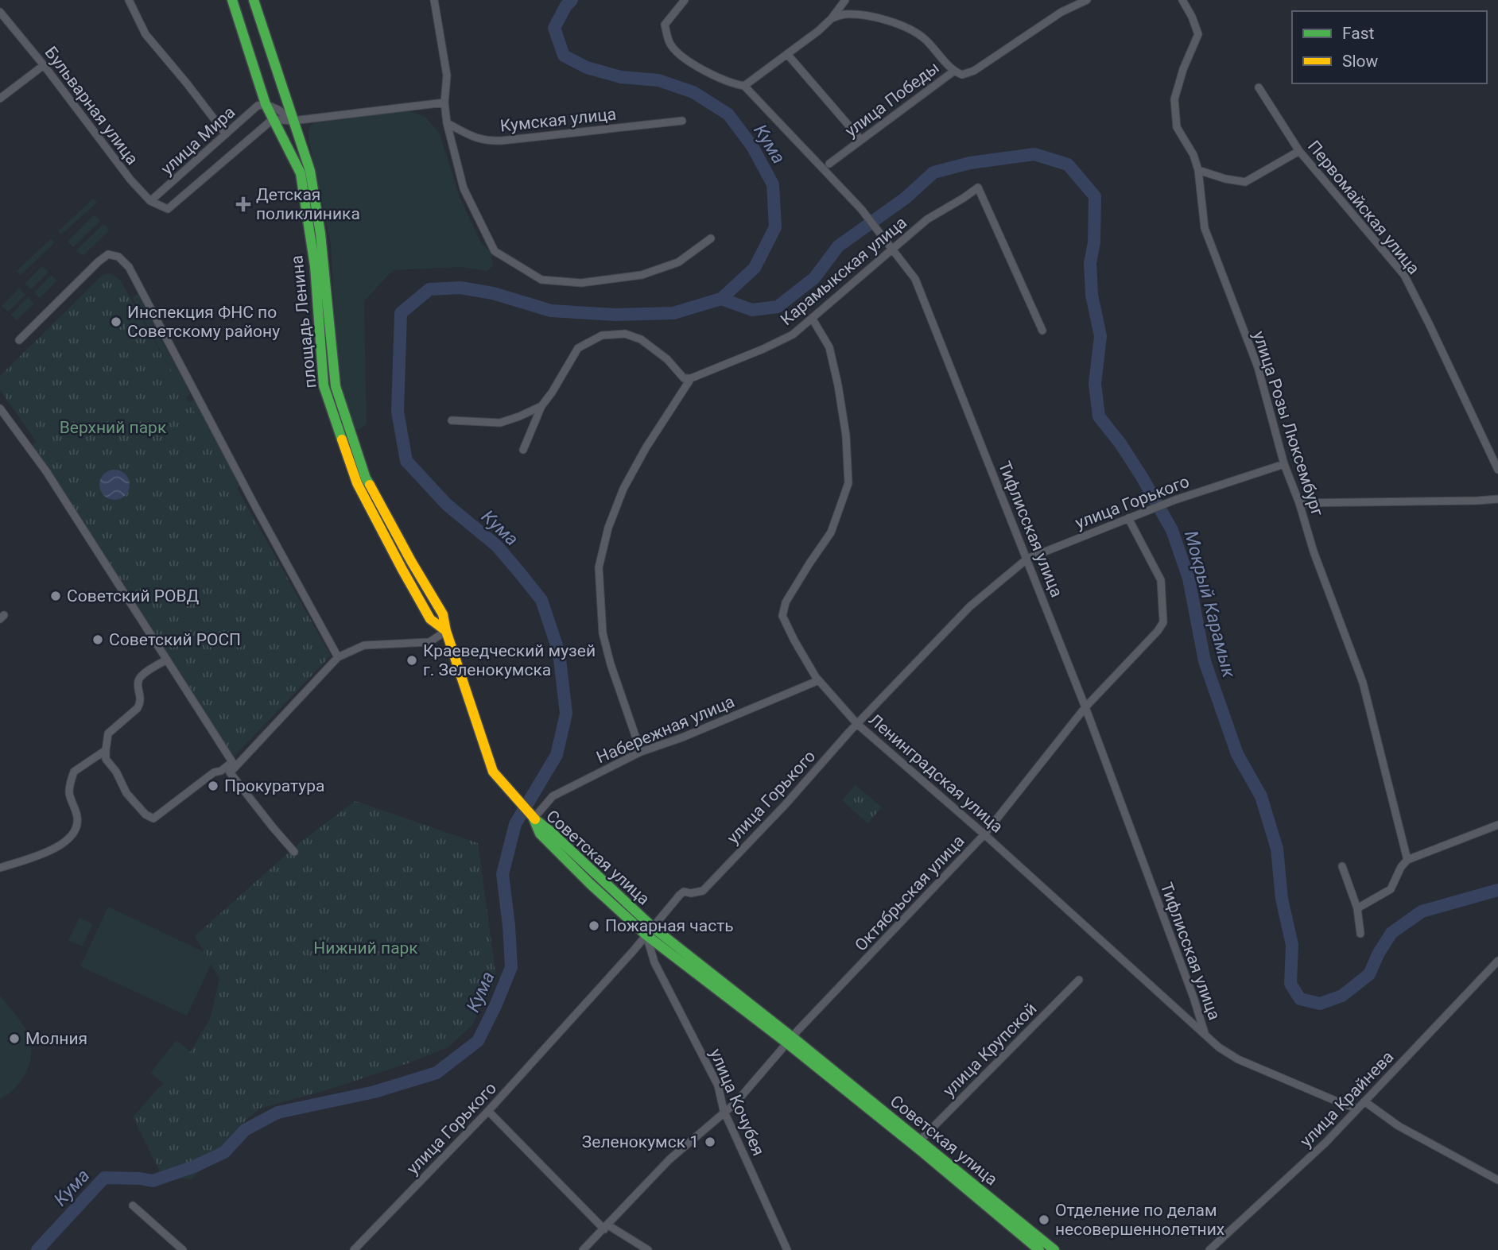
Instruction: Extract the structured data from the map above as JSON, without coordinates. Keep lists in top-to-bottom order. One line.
{"streets":{"street":["улица Победы","Бульварная улица","Кумская улица","улица Мира","Первомайская улица","Карамыкская улица","площадь Ленина","улица Розы Люксембург","улица Горького","Тифлисская улица","Набережная улица","Ленинградская улица","Советская улица","Октябрьская улица","улица Крупской","улица Крайнева","улица Кочубея"]},"crossings":[["Бульварная улица","улица Мира"],["улица Мира","площадь Ленина"],["Карамыкская улица","Тифлисская улица"],["Карамыкская улица","Ленинградская улица"],["площадь Ленина","Набережная улица"],["площадь Ленина","Советская улица"],["улица Розы Люксембург","улица Горького"],["улица Горького","Тифлисская улица"],["улица Горького","Ленинградская улица"],["улица Горького","Советская улица"],["улица Горького","Октябрьская улица"],["улица Горького","улица Кочубея"],["Тифлисская улица","Ленинградская улица"],["Тифлисская улица","Октябрьская улица"],["Набережная улица","Ленинградская улица"],["Набережная улица","Советская улица"],["Ленинградская улица","Октябрьская улица"],["Ленинградская улица","улица Крайнева"],["Советская улица","Октябрьская улица"],["Советская улица","улица Крупской"],["Советская улица","улица Кочубея"],["Октябрьская улица","улица Кочубея"]],"water":["Кума","Мокрый Карамык"],"parks":["Верхний парк","Нижний парк"],"places":{"health":["Детская поликлиника"],"other":["Инспекция ФНС по Советскому району","Советский РОВД","Советский РОСП","Краеведческий музей г. Зеленокумска","Прокуратура","Пожарная часть","Молния","Зеленокумск 1","Отделение по делам несовершеннолетних"]},"legend":["Fast","Slow"]}
